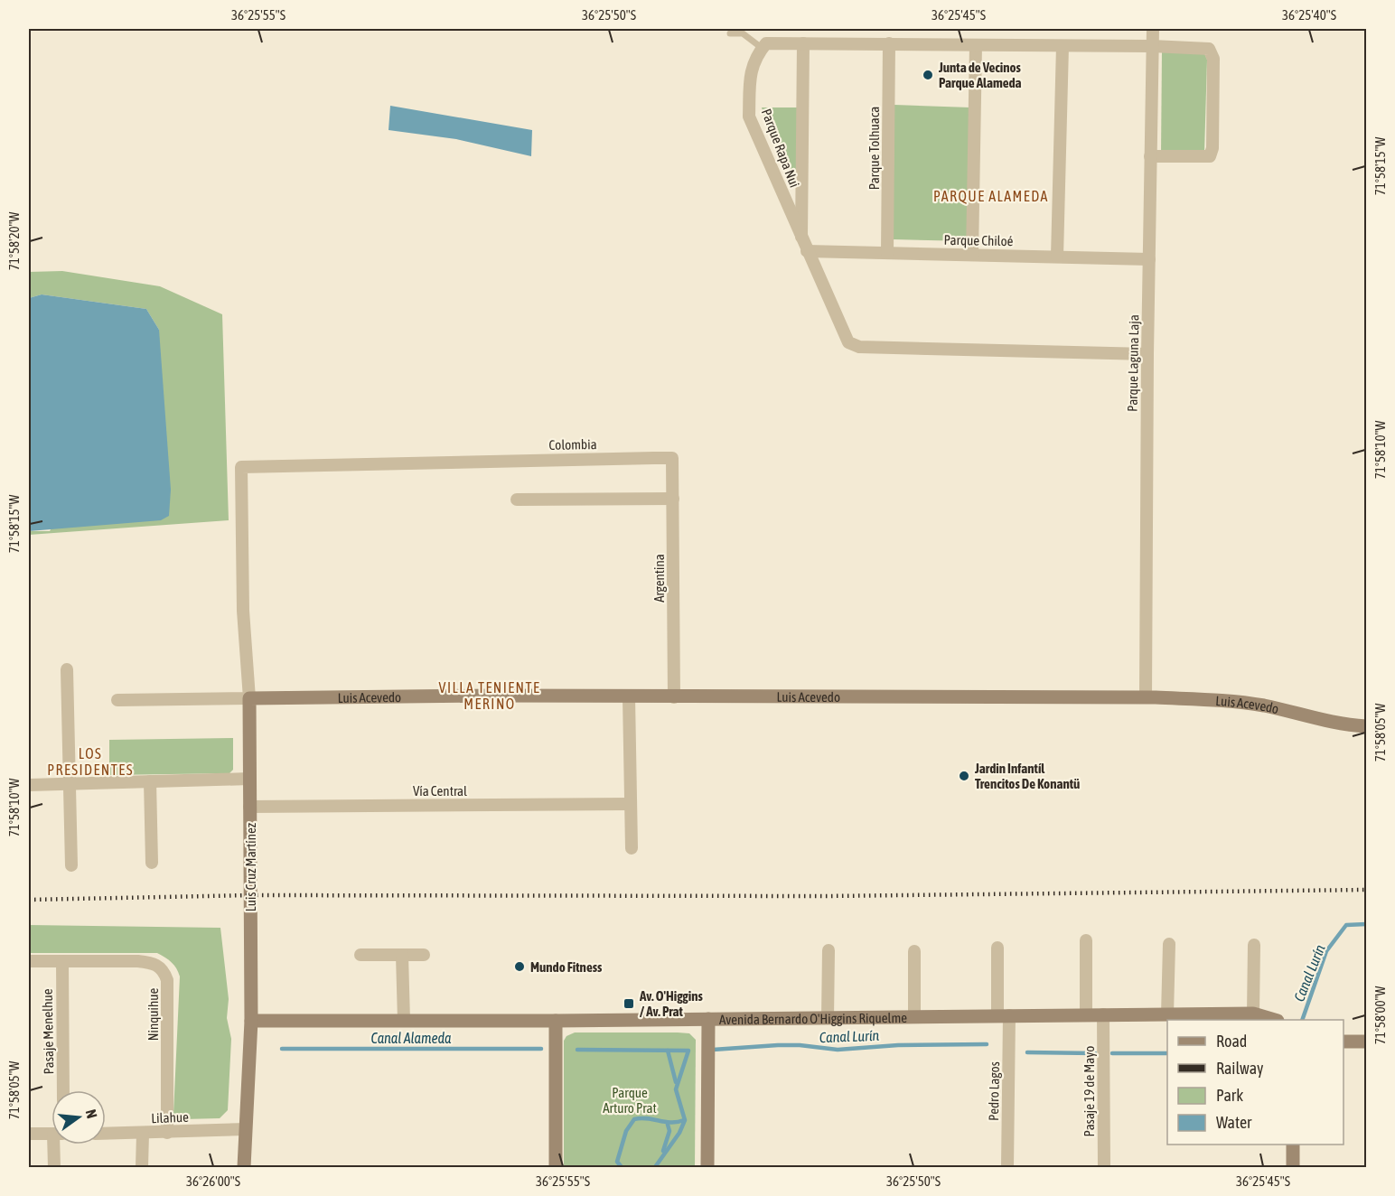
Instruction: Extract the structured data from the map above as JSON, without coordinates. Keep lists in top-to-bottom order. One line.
{"streets":{"main road":["Luis Acevedo","Luis Cruz Martínez","Avenida Bernardo O'Higgins Riquelme"],"street":["Parque Rapa Nui","Parque Tolhuaca","Parque Chiloé","Parque Laguna Laja","Colombia","Argentina","Vía Central","Ninquihue","Pasaje Menelhue","Pedro Lagos","Pasaje 19 de Mayo","Lilahue"]},"crossings":[["Parque Rapa Nui","Parque Chiloé"],["Parque Rapa Nui","Parque Laguna Laja"],["Parque Tolhuaca","Parque Chiloé"],["Parque Chiloé","Parque Laguna Laja"],["Parque Laguna Laja","Luis Acevedo"],["Colombia","Argentina"],["Colombia","Luis Acevedo"],["Colombia","Luis Cruz Martínez"],["Argentina","Luis Acevedo"],["Luis Acevedo","Luis Cruz Martínez"],["Vía Central","Luis Cruz Martínez"],["Luis Cruz Martínez","Avenida Bernardo O'Higgins Riquelme"],["Luis Cruz Martínez","Lilahue"],["Ninquihue","Pasaje Menelhue"],["Ninquihue","Lilahue"],["Avenida Bernardo O'Higgins Riquelme","Pedro Lagos"],["Avenida Bernardo O'Higgins Riquelme","Pasaje 19 de Mayo"]],"districts":["PARQUE ALAMEDA","VILLA TENIENTE MERINO","LOS PRESIDENTES"],"water":["Canal Lurín","Canal Alameda"],"parks":["Parque Arturo Prat"],"places":{"other":["Junta de Vecinos Parque Alameda","Jardin Infantíl Trencitos De Konantü","Mundo Fitness"],"transit":["Av. O'Higgins / Av. Prat"]},"legend":["Road","Railway","Park","Water"],"north":"right","coordinates":["36°25'55\"S","36°25'50\"S","36°25'45\"S","36°25'40\"S","71°58'15\"W","71°58'20\"W","71°58'10\"W","71°58'05\"W","71°58'00\"W","36°26'00\"S"]}
